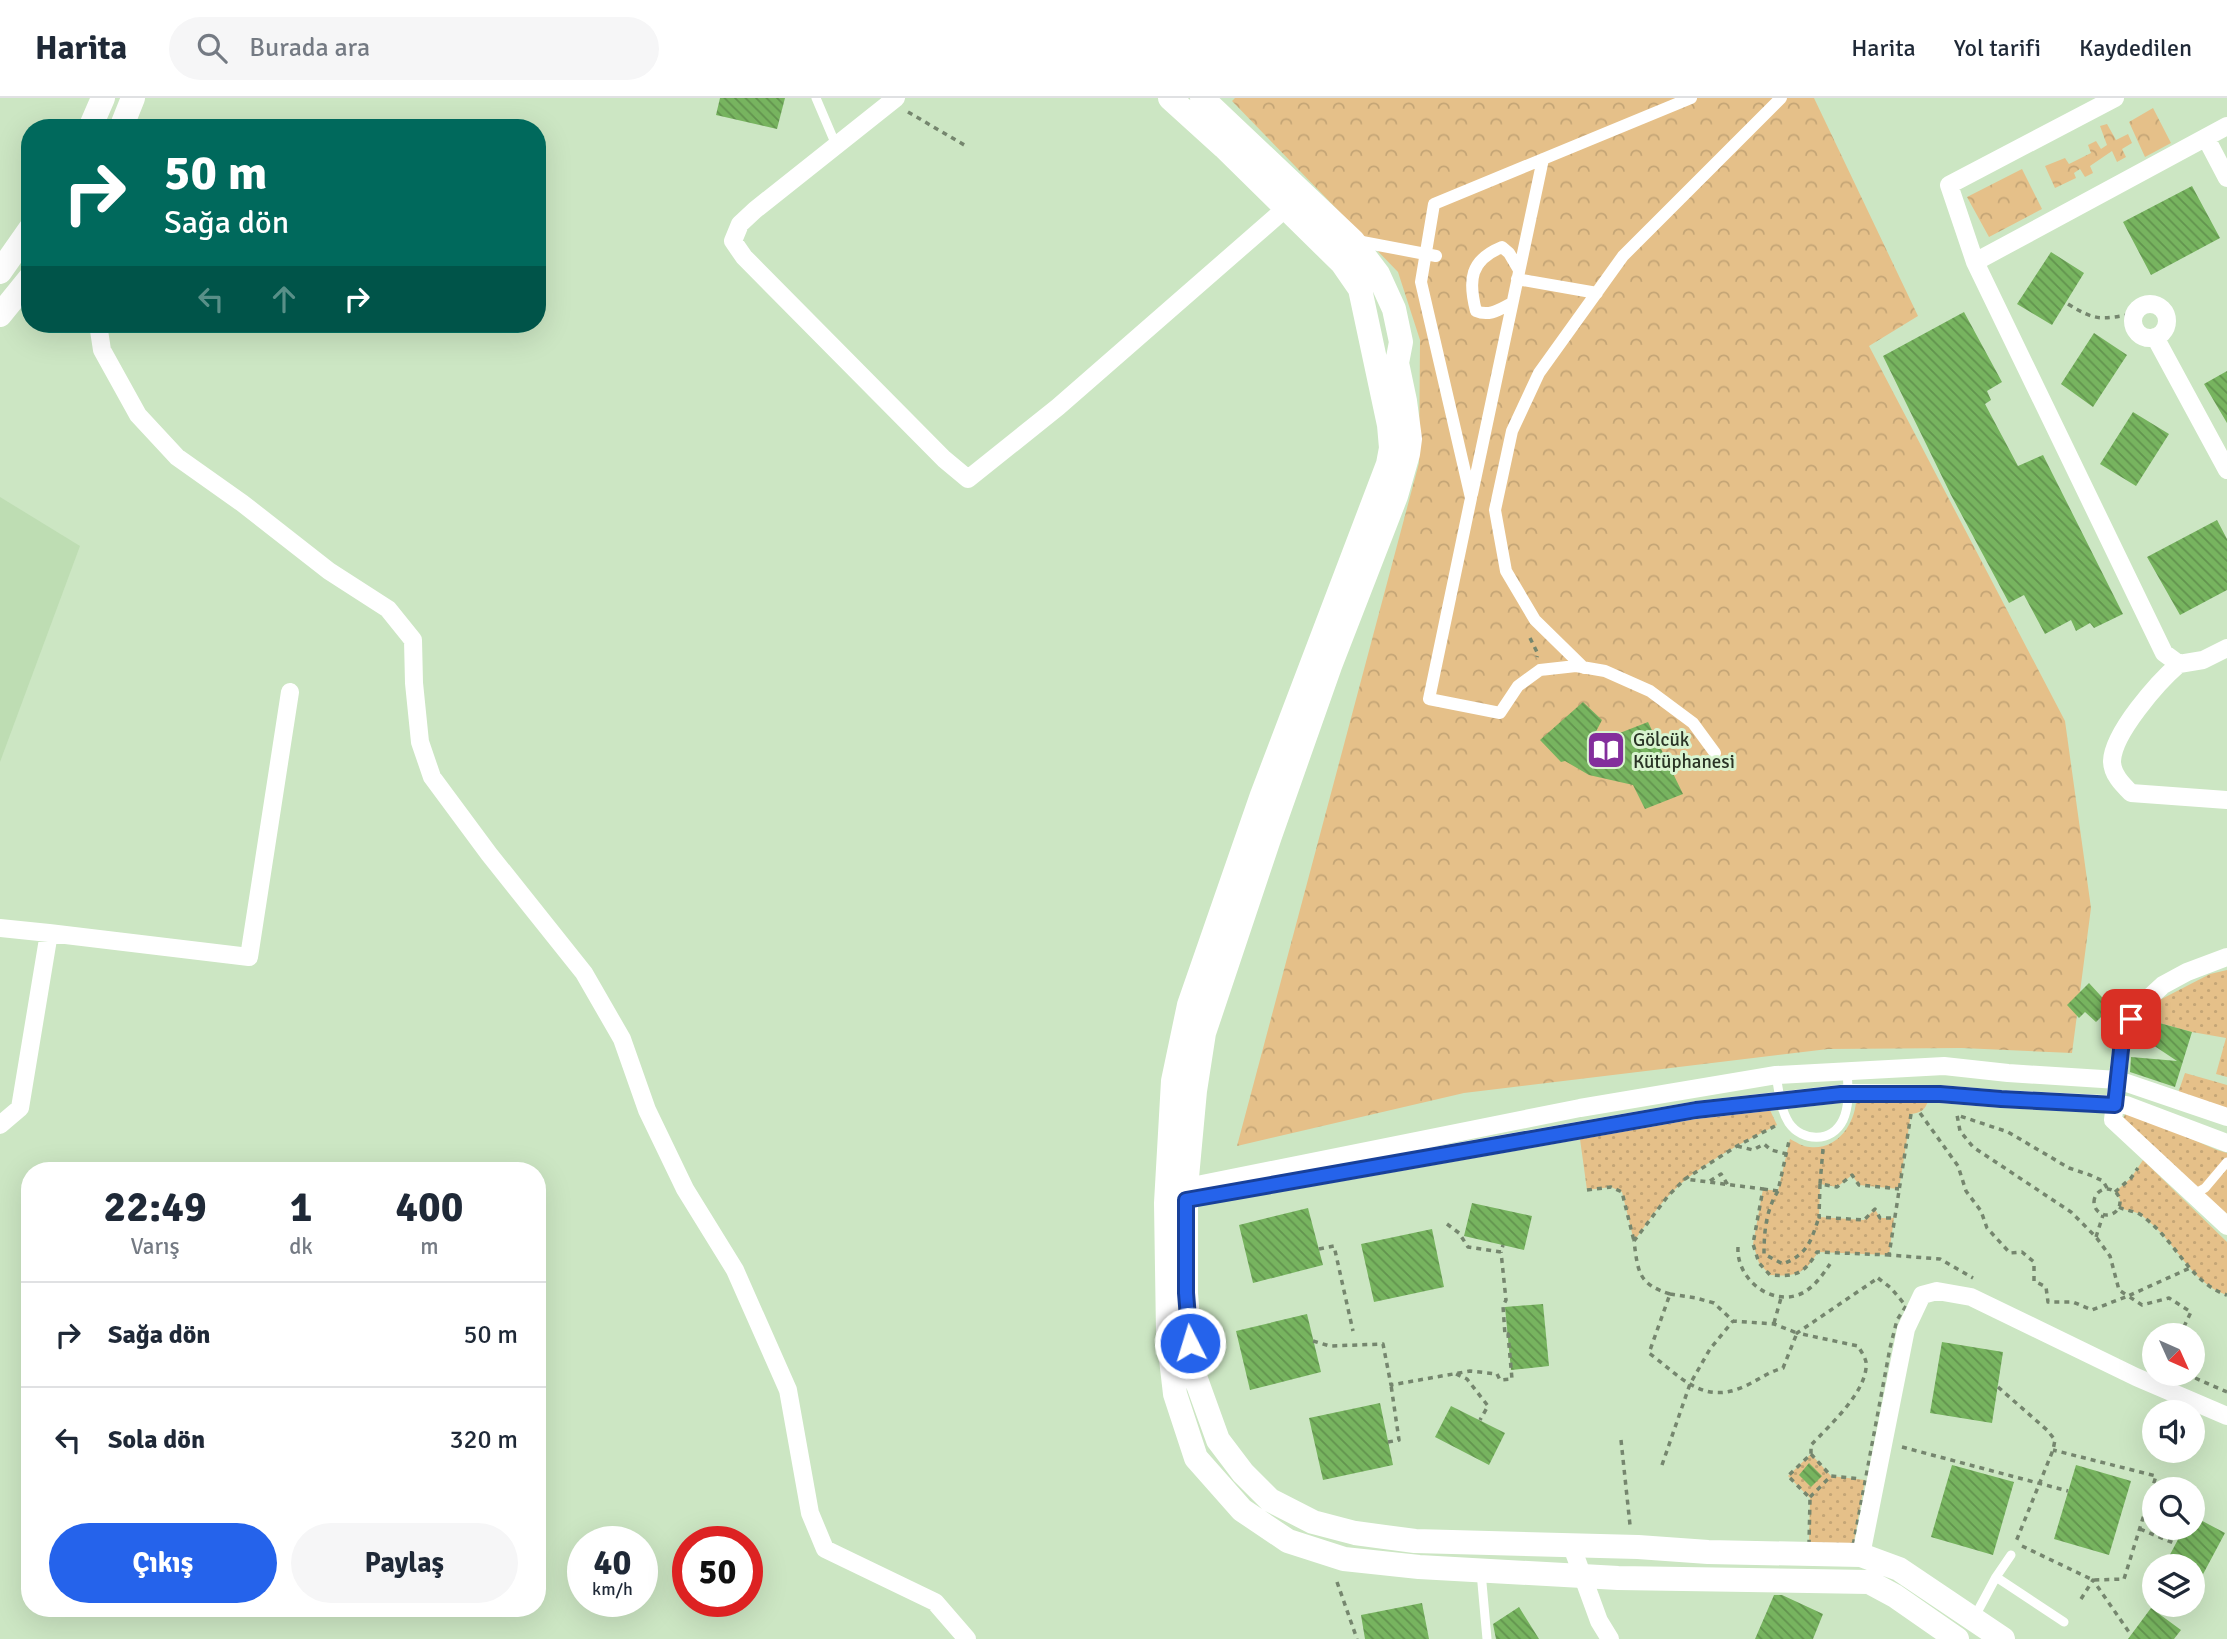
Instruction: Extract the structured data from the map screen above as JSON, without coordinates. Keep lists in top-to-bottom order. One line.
{"places":{"library":["Gölcük Kütüphanesi"]},"north":"bottom right","page":{"header":"Harita","search":"Burada ara","nav":["Harita","Yol tarifi","Kaydedilen"],"turn":["50 m","Sağa dön"],"eta":["22:49","Varış","1","dk","400","m"],"list":[{"name":"Sağa dön","value":"50 m"},{"name":"Sola dön","value":"320 m"}],"buttons":["Çıkış","Paylaş"],"speed":"40 km/h","limit":"50"}}
